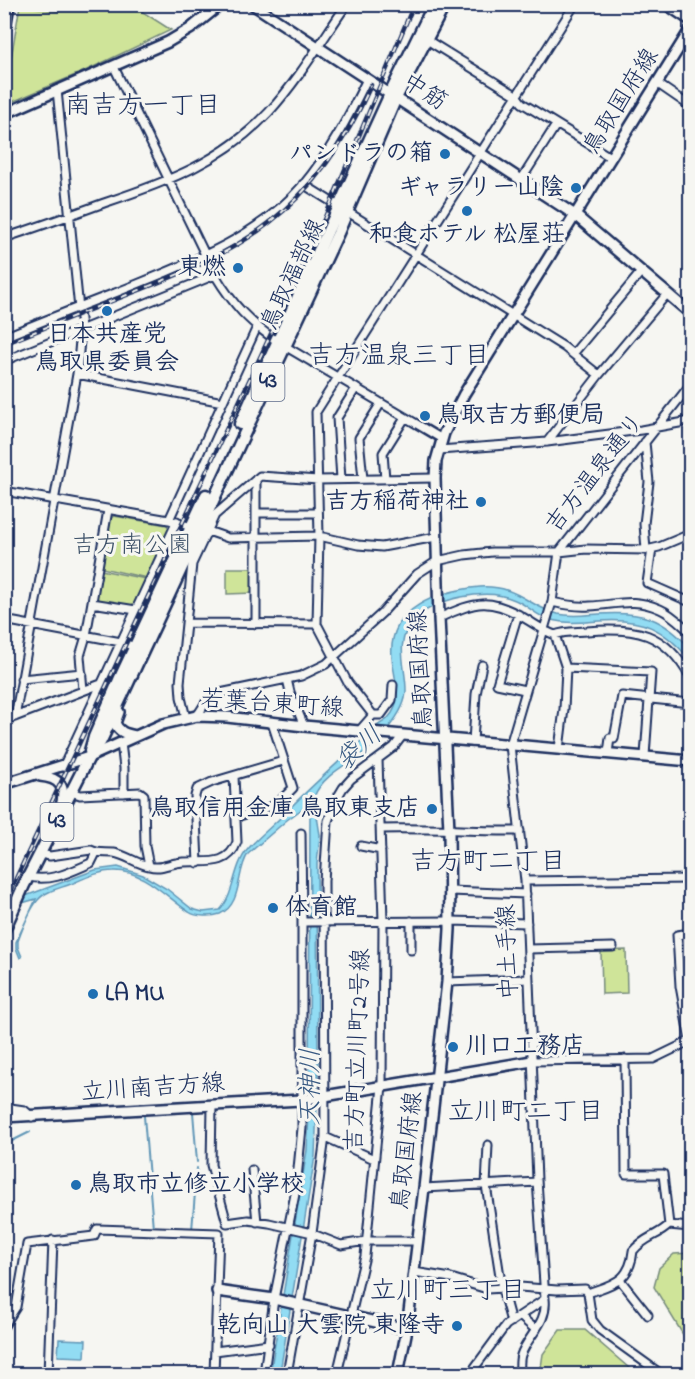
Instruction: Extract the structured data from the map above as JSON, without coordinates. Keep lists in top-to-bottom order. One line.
{"streets":{"main road":["中筋","鳥取国府線","鳥取福部線","43","若葉台東町線","立川南吉方線"],"street":["吉方温泉通り","中土手線","吉方町立川町2号線"]},"crossings":[["中筋","鳥取国府線"],["中筋","鳥取福部線"],["鳥取国府線","若葉台東町線"],["鳥取福部線","若葉台東町線"],["吉方温泉通り","中土手線"],["若葉台東町線","中土手線"]],"districts":["南吉方一丁目","吉方温泉三丁目","吉方町二丁目","立川町二丁目","立川町三丁目"],"water":["袋川","天神川"],"parks":["吉方南公園"],"places":["パンドラの箱","ギャラリー山陰","和食ホテル 松屋荘","東燃","日本共産党 鳥取県委員会","鳥取吉方郵便局","吉方稲荷神社","鳥取信用金庫 鳥取東支店","体育館","LA MU","川口工務店","鳥取市立修立小学校","乾向山 大雲院 東隆寺"]}
